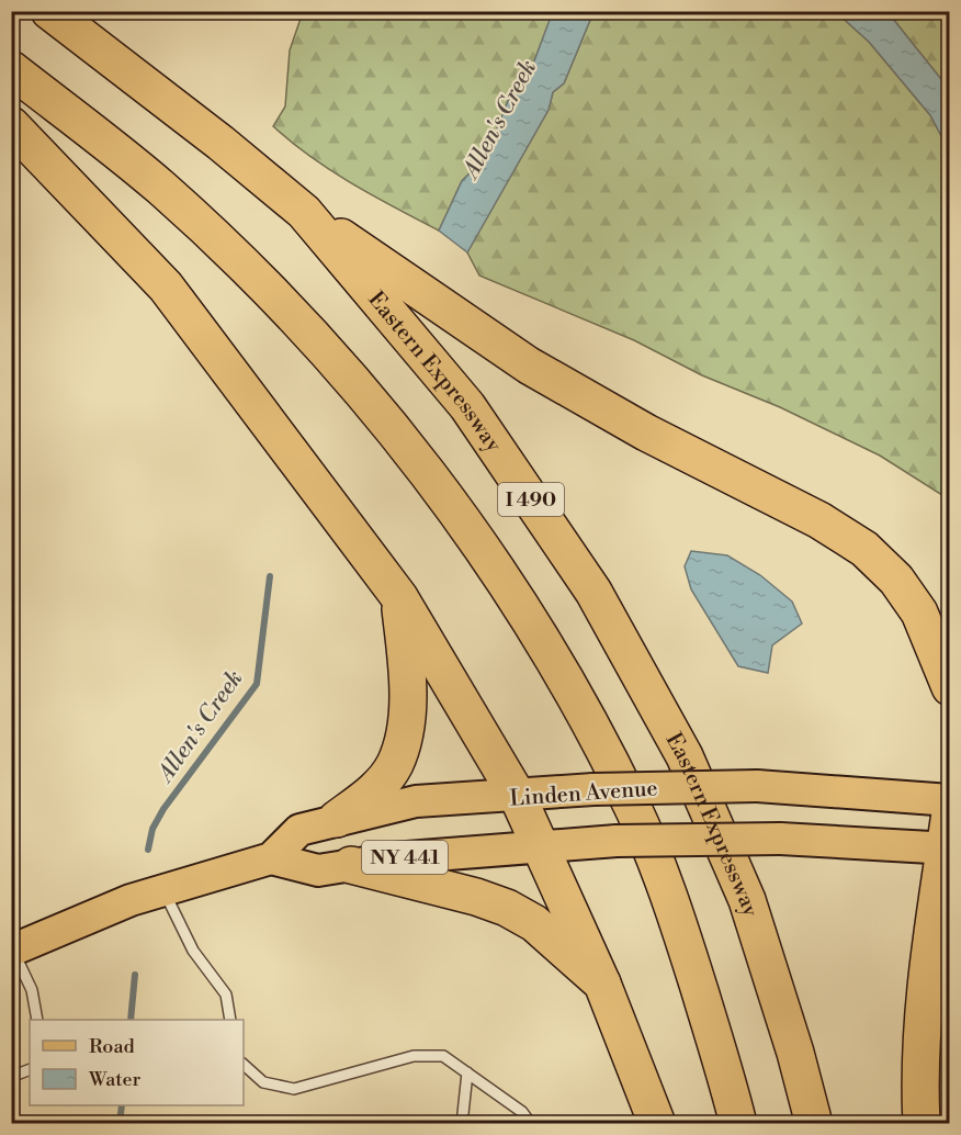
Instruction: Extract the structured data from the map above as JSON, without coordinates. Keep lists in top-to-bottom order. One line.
{"streets":{"highway":["Eastern Expressway","I 490"],"main road":["Linden Avenue","NY 441"]},"crossings":[["Linden Avenue","NY 441"]],"water":["Allen's Creek"],"legend":["Road","Water"]}
